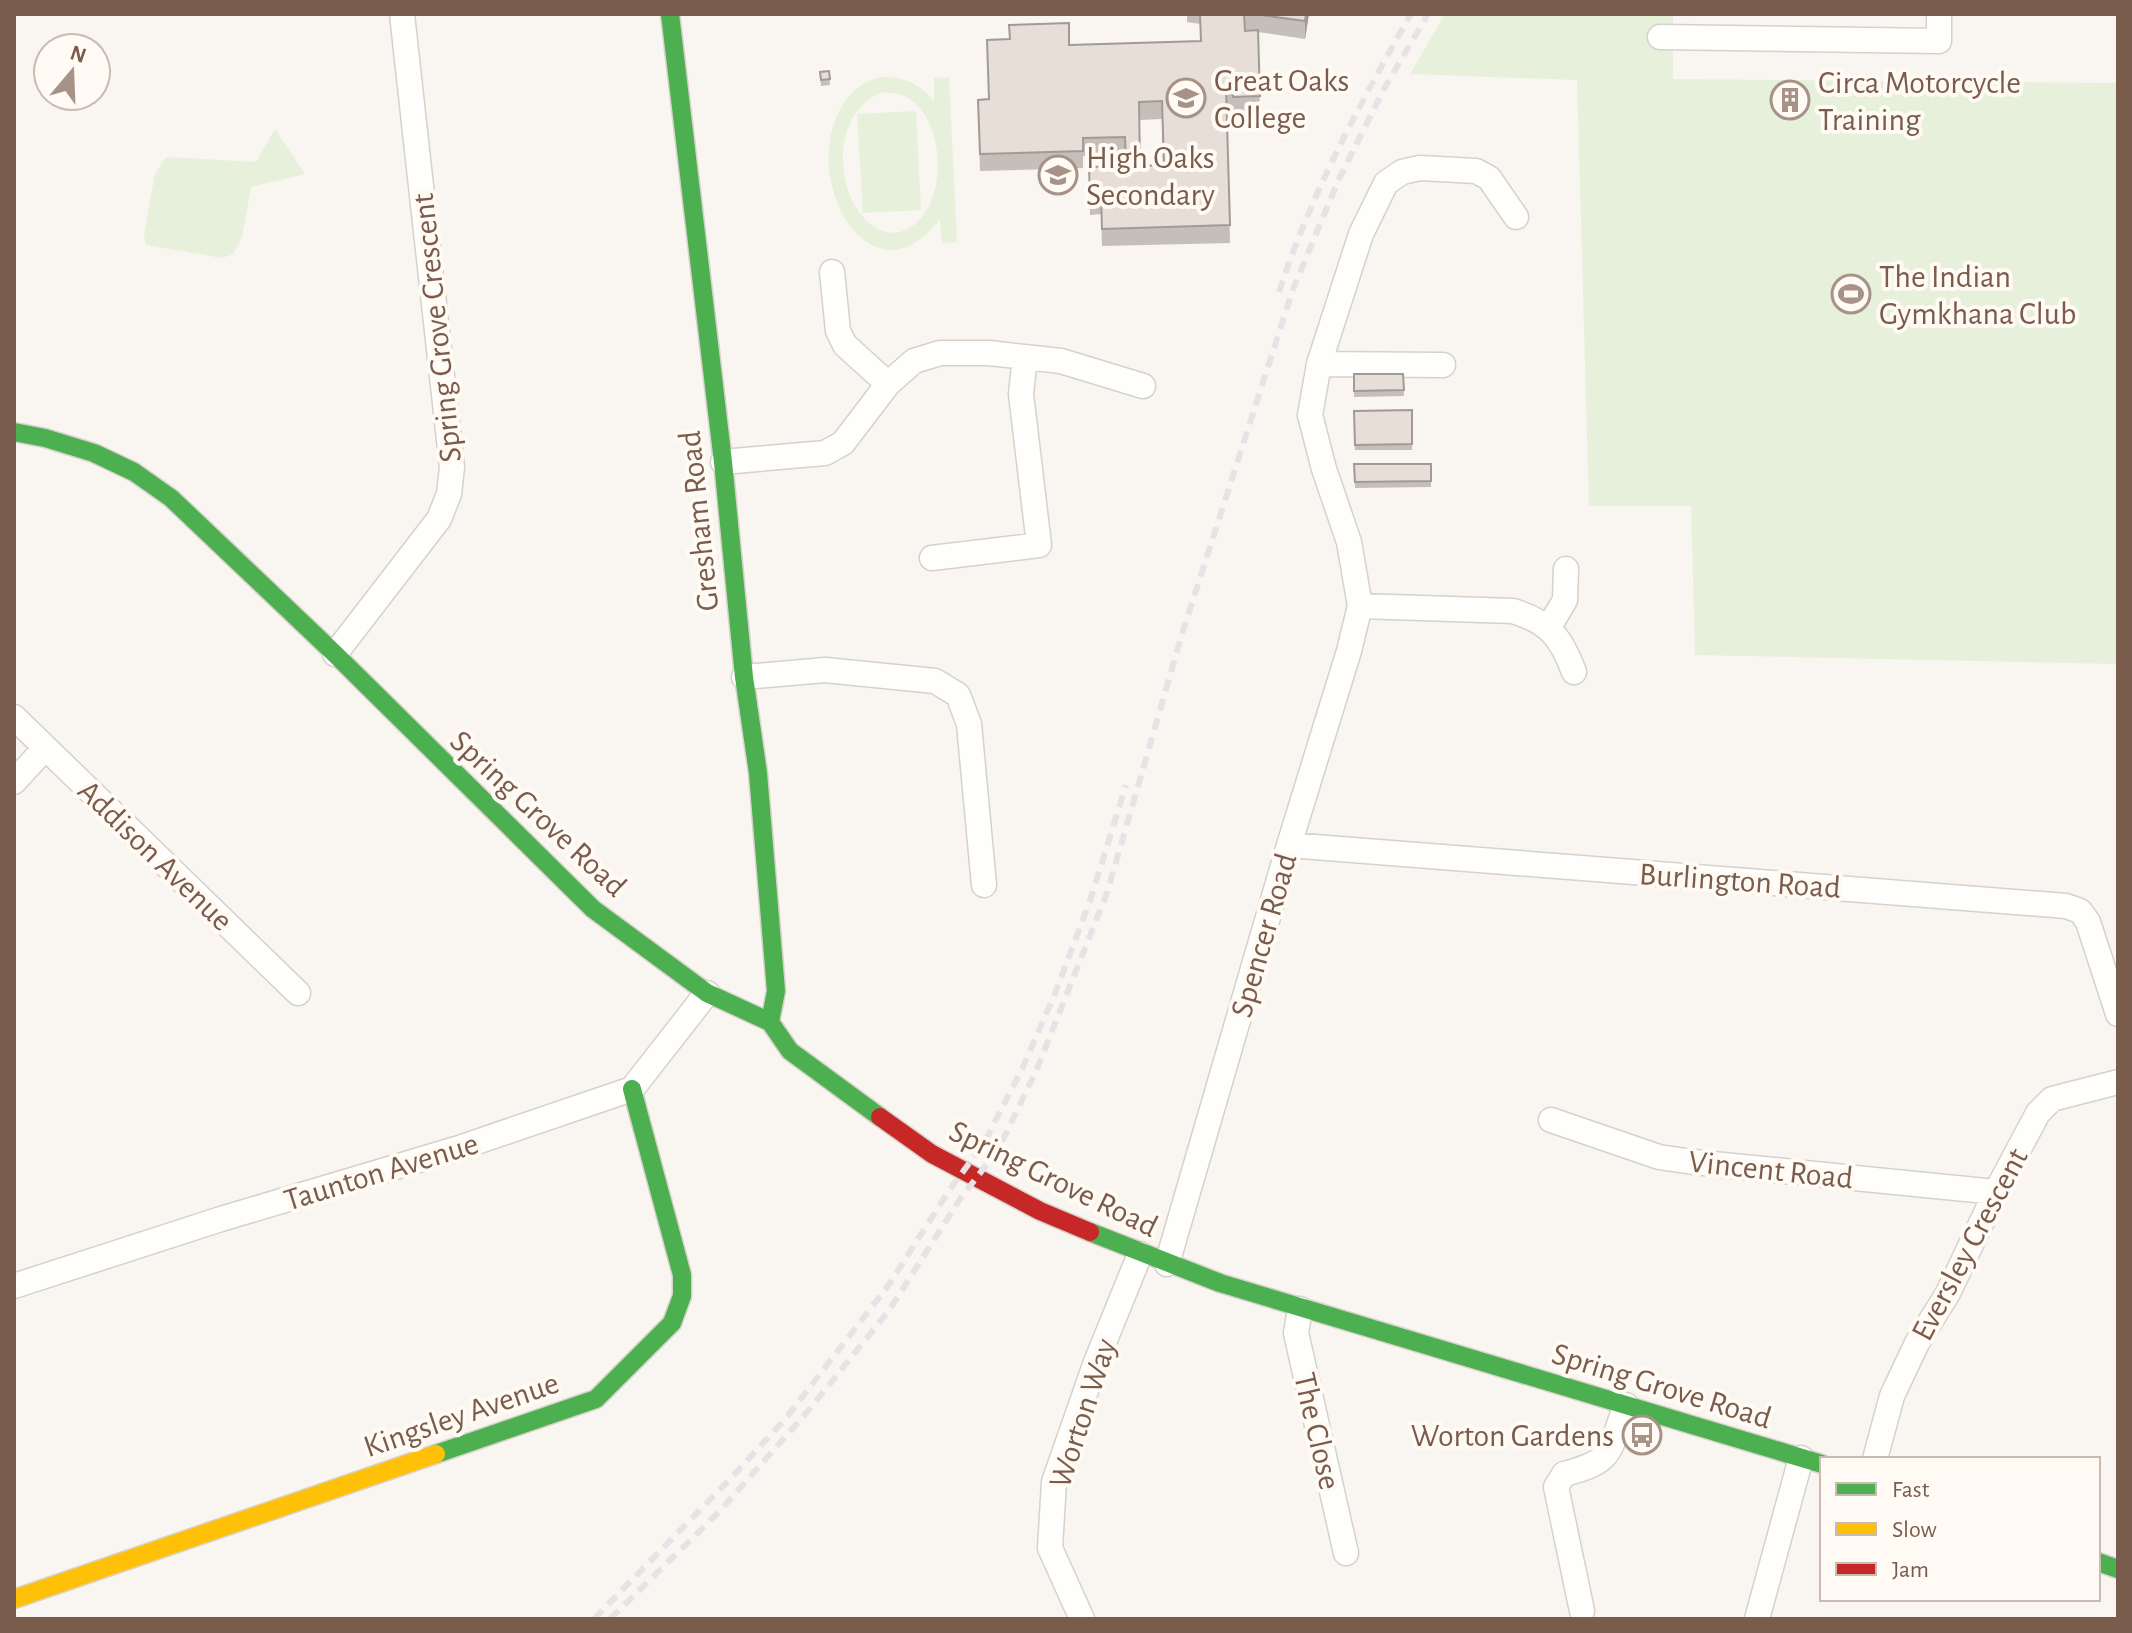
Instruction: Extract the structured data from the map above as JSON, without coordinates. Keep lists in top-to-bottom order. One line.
{"streets":{"main road":["Gresham Road","Spring Grove Road","Kingsley Avenue"],"street":["Spring Grove Crescent","Addison Avenue","Burlington Road","Spencer Road","Vincent Road","Taunton Avenue","Eversley Crescent","Worton Way","The Close"]},"crossings":[["Spring Grove Crescent","Spring Grove Road"],["Gresham Road","Spring Grove Road"],["Spring Grove Road","Spencer Road"],["Spring Grove Road","Worton Way"],["Spring Grove Road","The Close"],["Burlington Road","Spencer Road"],["Vincent Road","Eversley Crescent"],["Taunton Avenue","Kingsley Avenue"]],"places":{"school or university":["Great Oaks College","High Oaks Secondary"],"building":["Circa Motorcycle Training"],"sports":["The Indian Gymkhana Club"],"bus stop":["Worton Gardens"]},"legend":["Fast","Slow","Jam"],"north":"top"}
